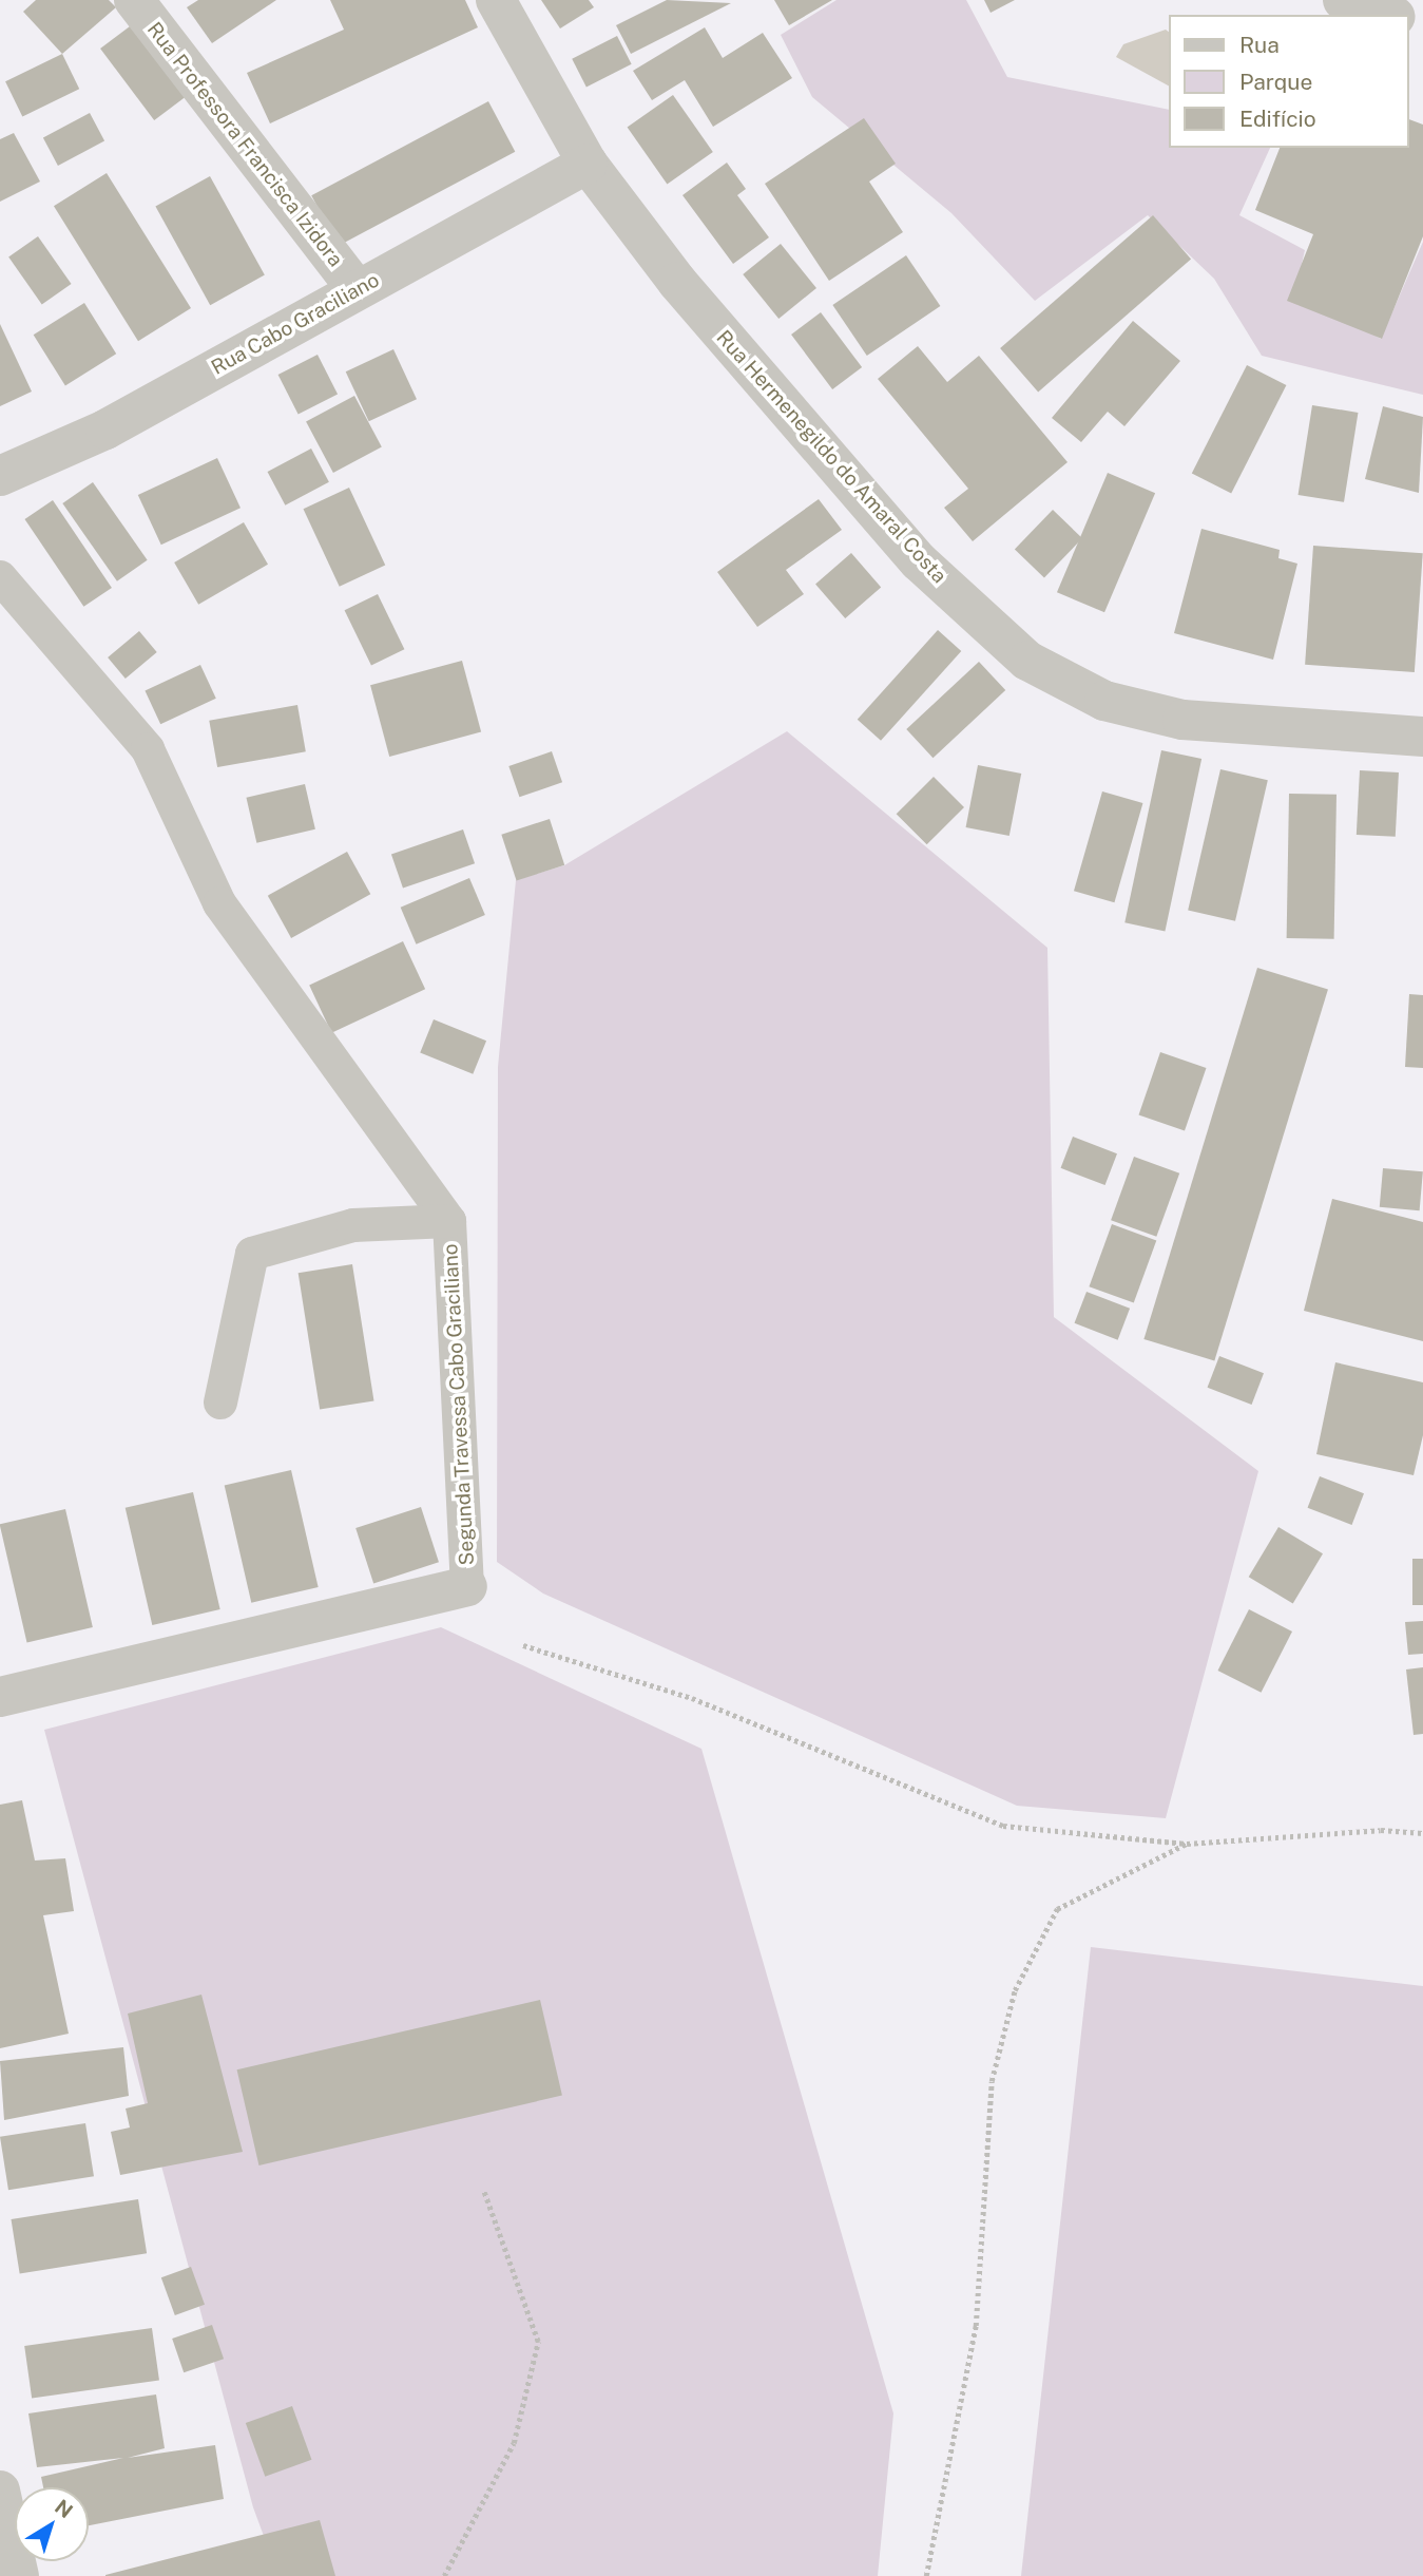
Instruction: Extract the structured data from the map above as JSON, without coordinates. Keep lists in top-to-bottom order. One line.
{"streets":{"street":["Rua Professora Francisca Izidora","Rua Cabo Graciliano","Rua Hermenegildo do Amaral Costa","Segunda Travessa Cabo Graciliano"]},"crossings":[["Rua Professora Francisca Izidora","Rua Cabo Graciliano"],["Rua Cabo Graciliano","Rua Hermenegildo do Amaral Costa"]],"legend":["Rua","Parque","Edifício"],"north":"top right"}
